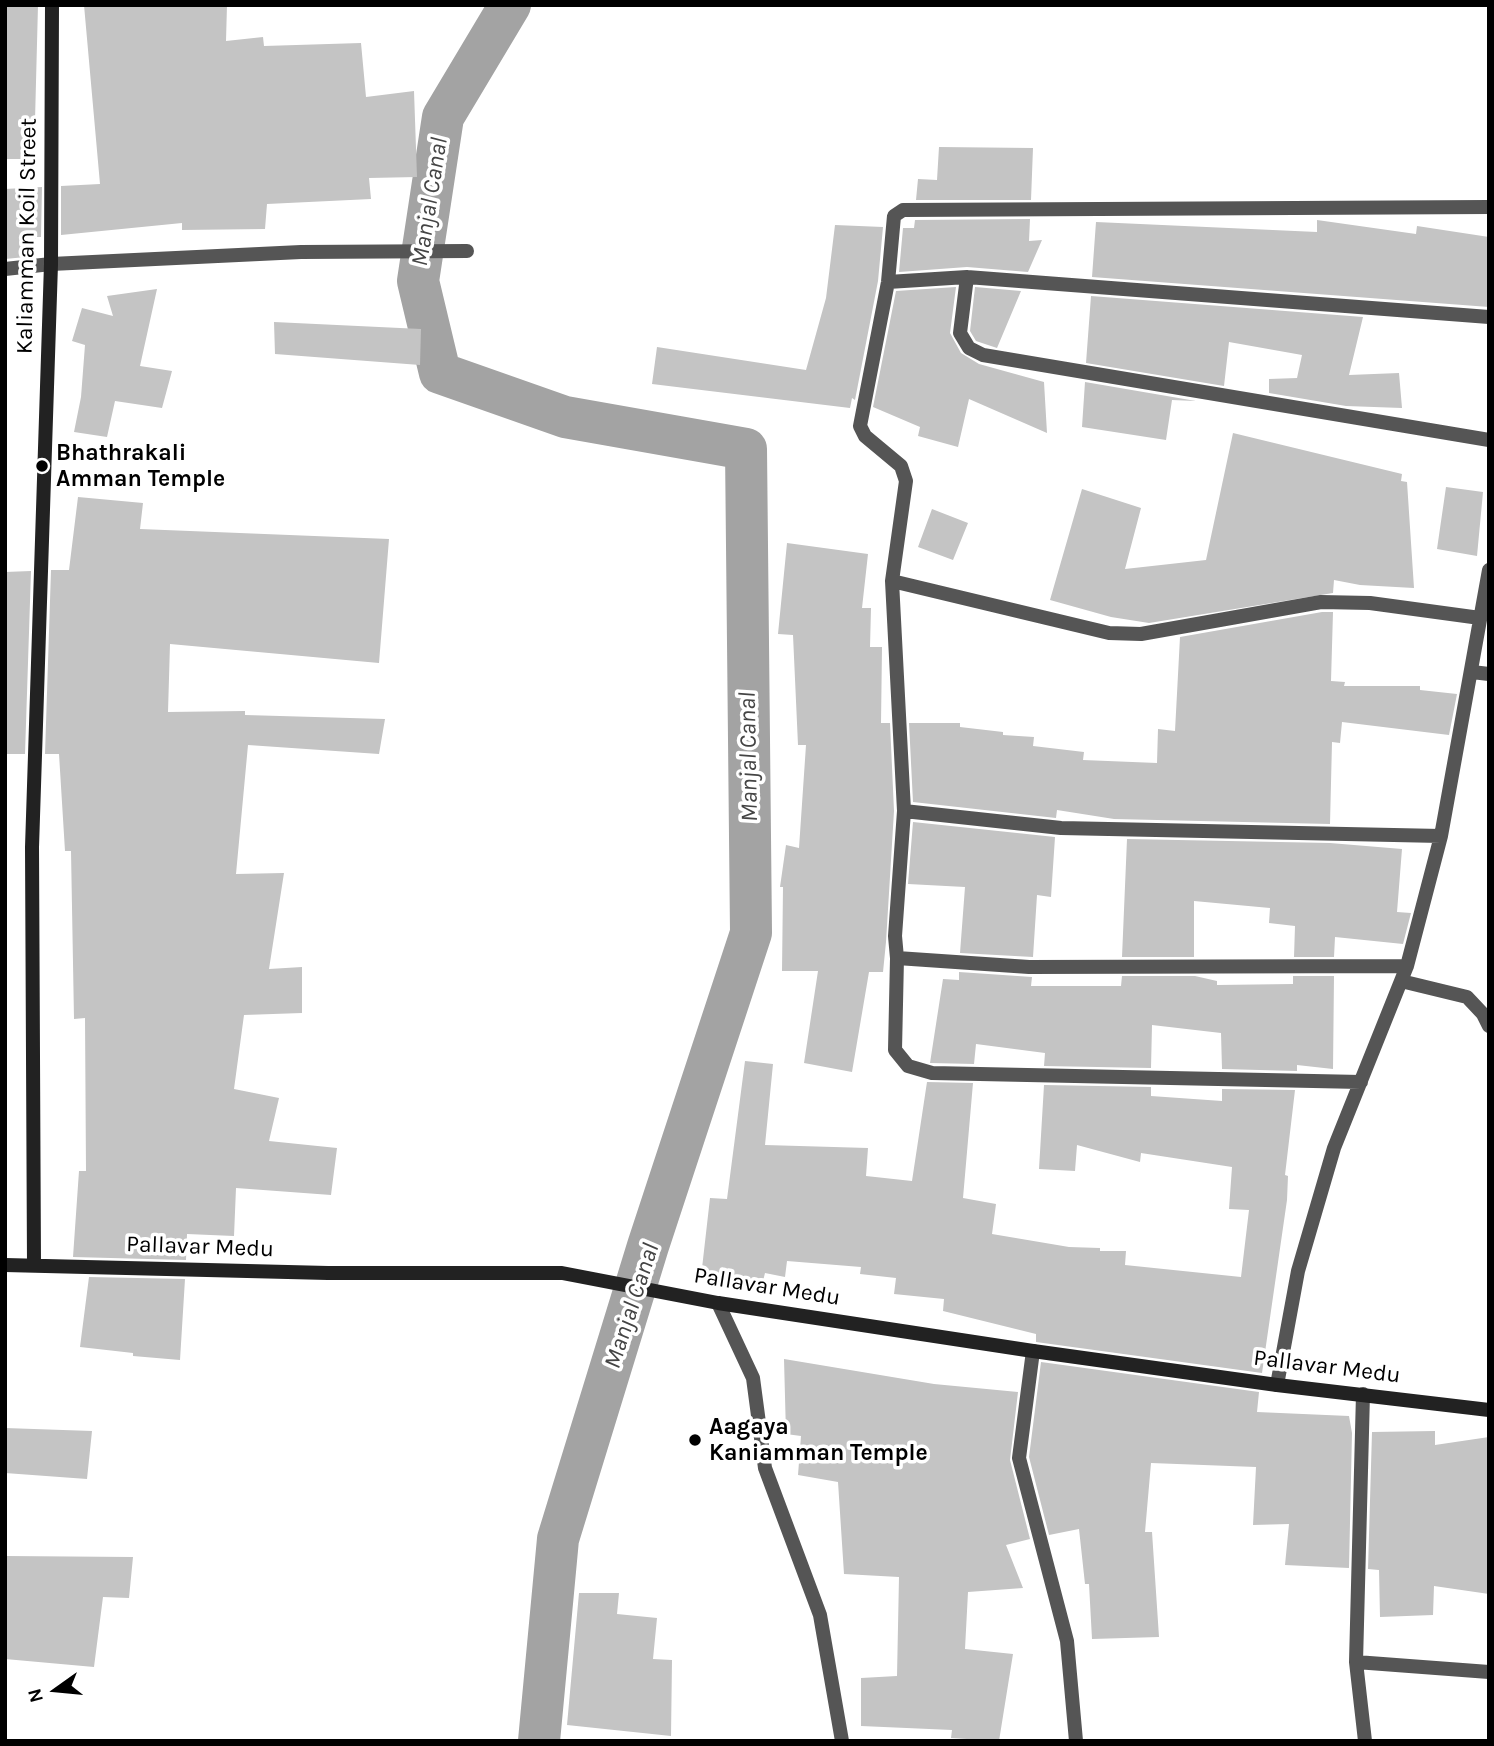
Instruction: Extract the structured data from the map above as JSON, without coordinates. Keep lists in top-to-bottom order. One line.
{"streets":{"street":["Kaliamman Koil Street","Pallavar Medu"]},"crossings":[["Kaliamman Koil Street","Pallavar Medu"]],"water":["Manjal Canal"],"places":["Bhathrakali Amman Temple","Aagaya Kaniamman Temple"],"north":"left"}
